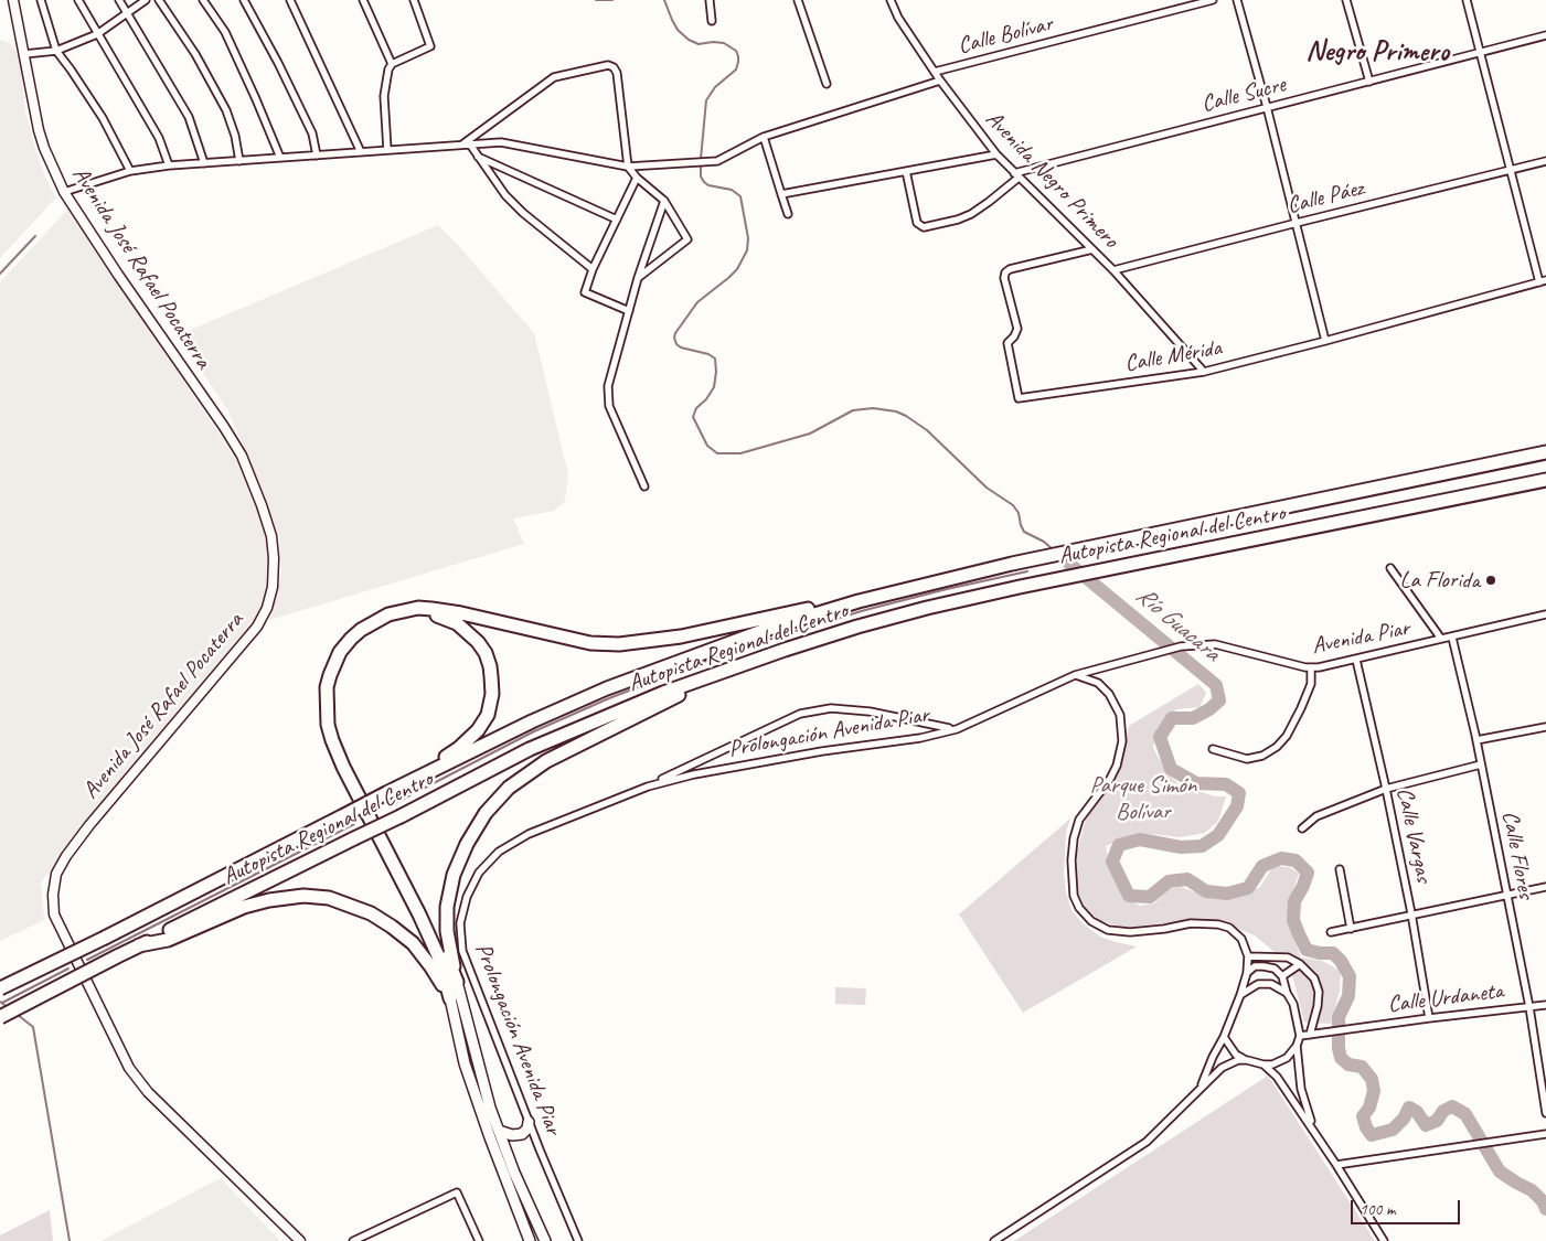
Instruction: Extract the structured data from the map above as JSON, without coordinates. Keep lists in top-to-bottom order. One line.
{"streets":{"highway":["Autopista Regional del Centro"],"street":["Calle Bolívar","Calle Sucre","Avenida Negro Primero","Calle Páez","Avenida José Rafael Pocaterra","Calle Mérida","Avenida Piar","Prolongación Avenida Piar","Calle Vargas","Calle Flores","Calle Urdaneta"]},"crossings":[["Calle Bolívar","Avenida Negro Primero"],["Calle Sucre","Avenida Negro Primero"],["Avenida Negro Primero","Calle Páez"],["Avenida Negro Primero","Calle Mérida"],["Avenida Piar","Prolongación Avenida Piar"],["Avenida Piar","Calle Vargas"],["Avenida Piar","Calle Flores"],["Calle Vargas","Calle Urdaneta"],["Calle Flores","Calle Urdaneta"]],"districts":["Negro Primero"],"water":["Río Guacara"],"parks":["Parque Simón Bolívar"],"places":["La Florida"],"scale_bar":"100 m"}
